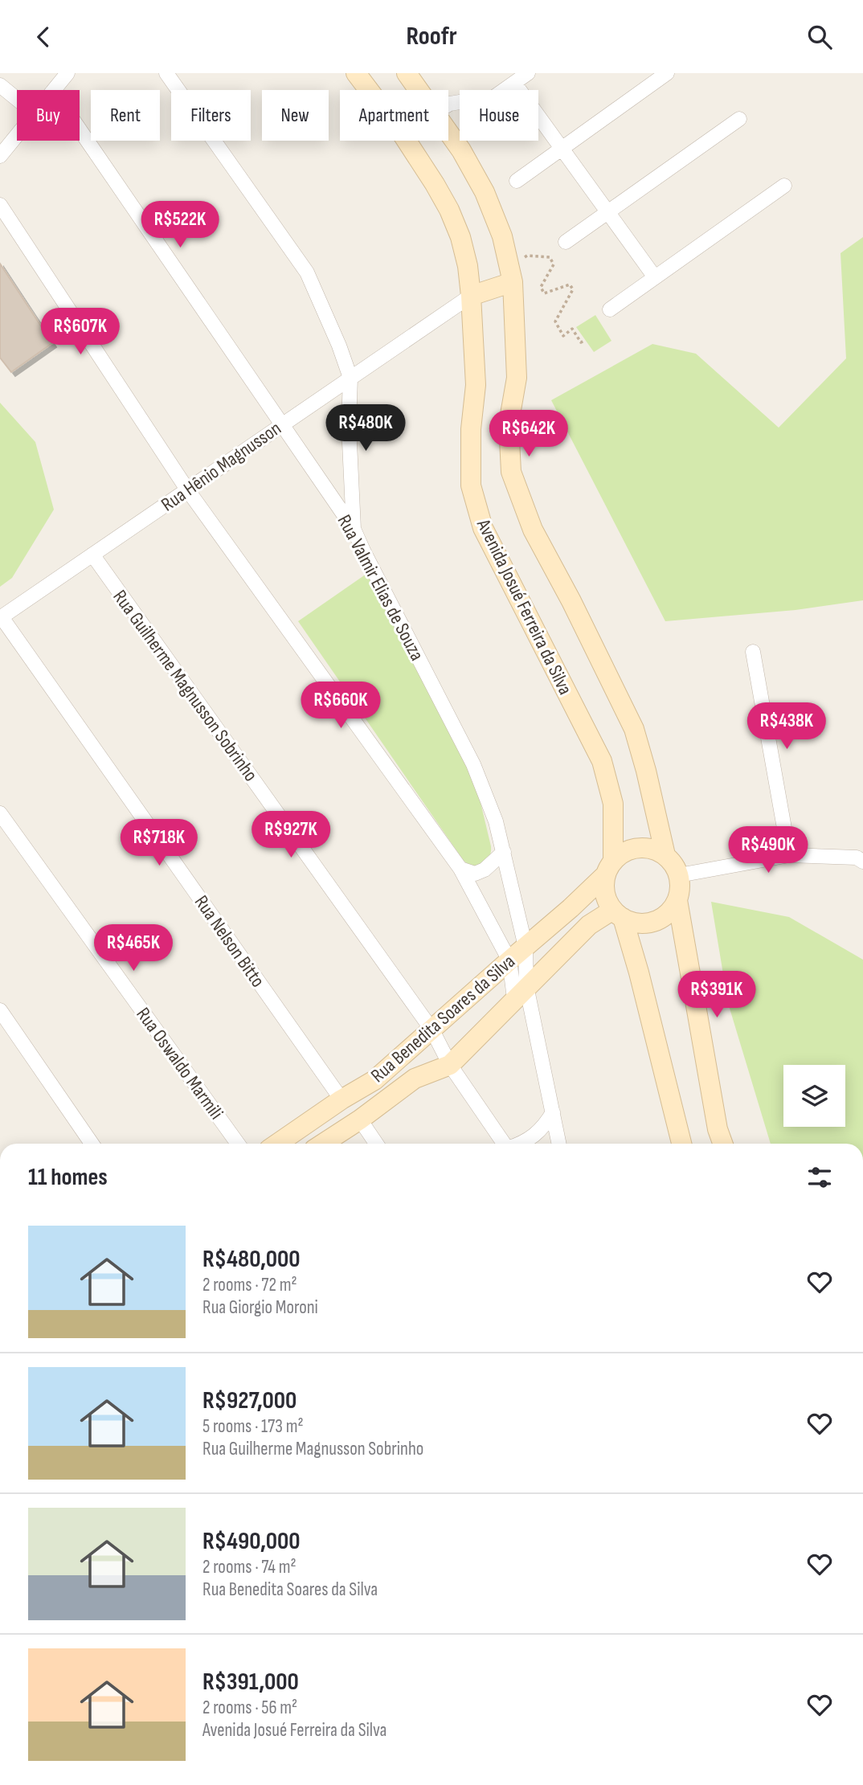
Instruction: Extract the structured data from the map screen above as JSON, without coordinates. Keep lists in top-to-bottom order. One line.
{"streets":{"main road":["Avenida Josué Ferreira da Silva","Rua Benedita Soares da Silva"],"street":["Rua Hênio Magnusson","Rua Valmir Elias de Souza","Rua Guilherme Magnusson Sobrinho","Rua Nelson Bitto","Rua Oswaldo Marmili"]},"crossings":[["Rua Hênio Magnusson","Rua Valmir Elias de Souza"],["Rua Hênio Magnusson","Avenida Josué Ferreira da Silva"],["Rua Hênio Magnusson","Rua Guilherme Magnusson Sobrinho"],["Rua Hênio Magnusson","Rua Nelson Bitto"],["Rua Valmir Elias de Souza","Rua Benedita Soares da Silva"],["Avenida Josué Ferreira da Silva","Rua Benedita Soares da Silva"],["Rua Guilherme Magnusson Sobrinho","Rua Benedita Soares da Silva"],["Rua Nelson Bitto","Rua Benedita Soares da Silva"]],"page":{"header":"Roofr","chip":["Buy","Rent","Filters","New","Apartment","House"],"price":["R$522K","R$607K","R$480K","R$642K","R$660K","R$438K","R$927K","R$718K","R$490K","R$465K","R$391K"],"heading":"11 homes","list":[{"name":"R$480,000","note":"2 rooms · 72 m² · Rua Giorgio Moroni"},{"name":"R$927,000","note":"5 rooms · 173 m² · Rua Guilherme Magnusson Sobrinho"},{"name":"R$490,000","note":"2 rooms · 74 m² · Rua Benedita Soares da Silva"},{"name":"R$391,000","note":"2 rooms · 56 m² · Avenida Josué Ferreira da Silva"}]}}
